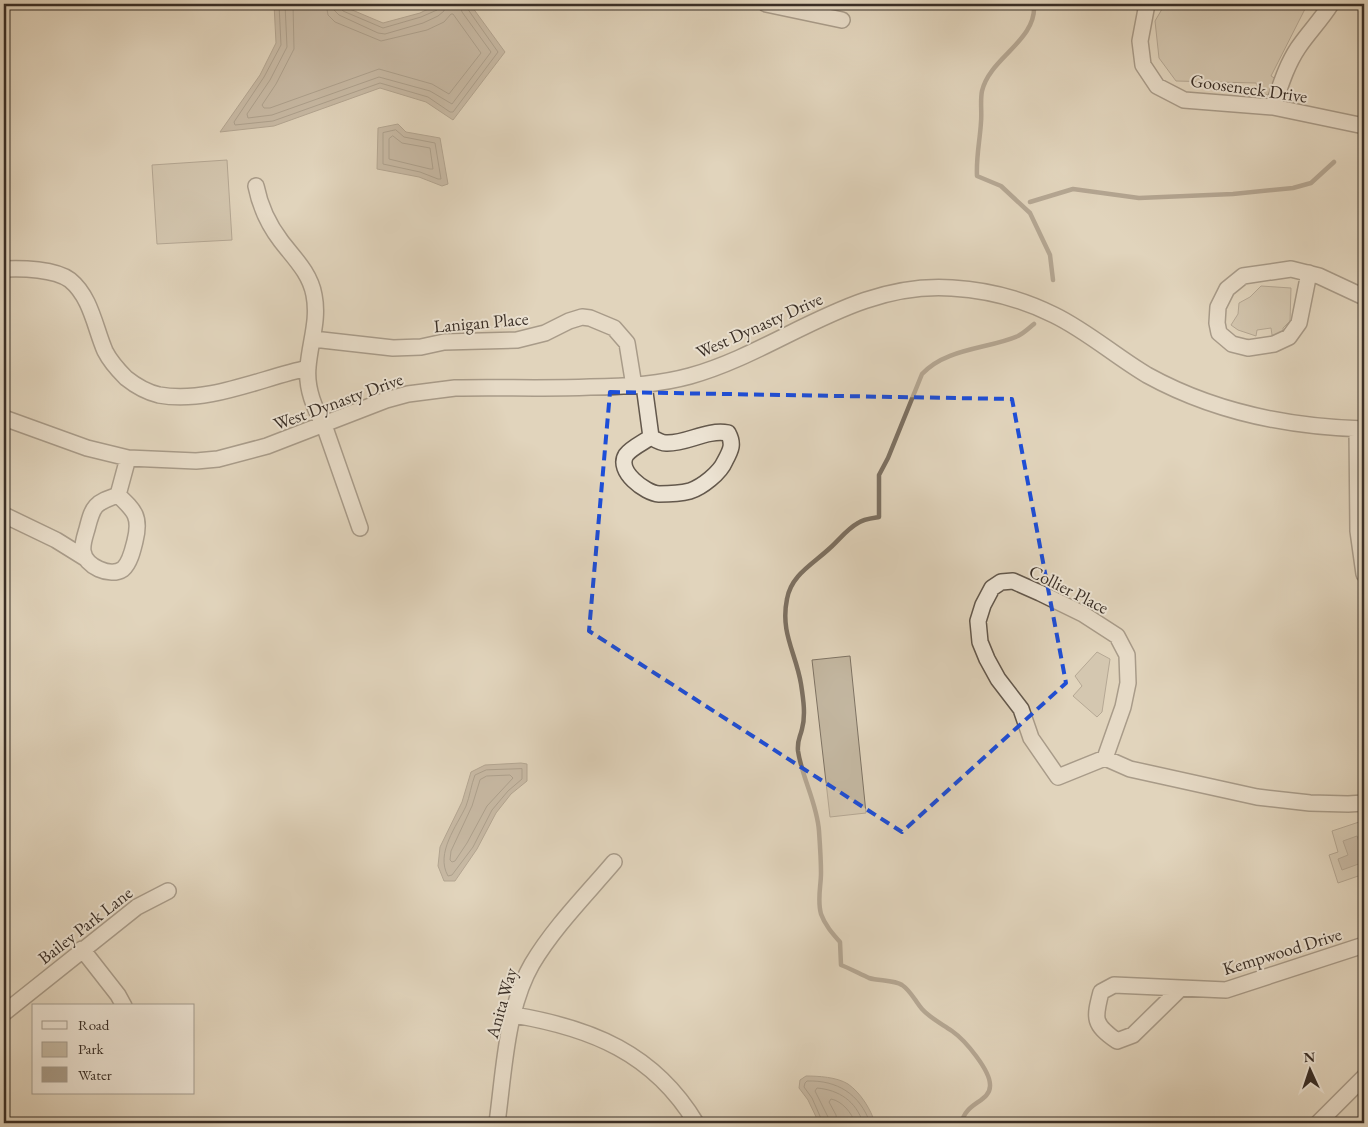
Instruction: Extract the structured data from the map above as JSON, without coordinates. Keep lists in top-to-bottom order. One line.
{"streets":{"street":["Gooseneck Drive","Lanigan Place","West Dynasty Drive","Collier Place","Bailey Park Lane","Kempwood Drive","Anita Way"]},"crossings":[["Lanigan Place","West Dynasty Drive"]],"legend":["Road","Park","Water"],"north":"top"}
